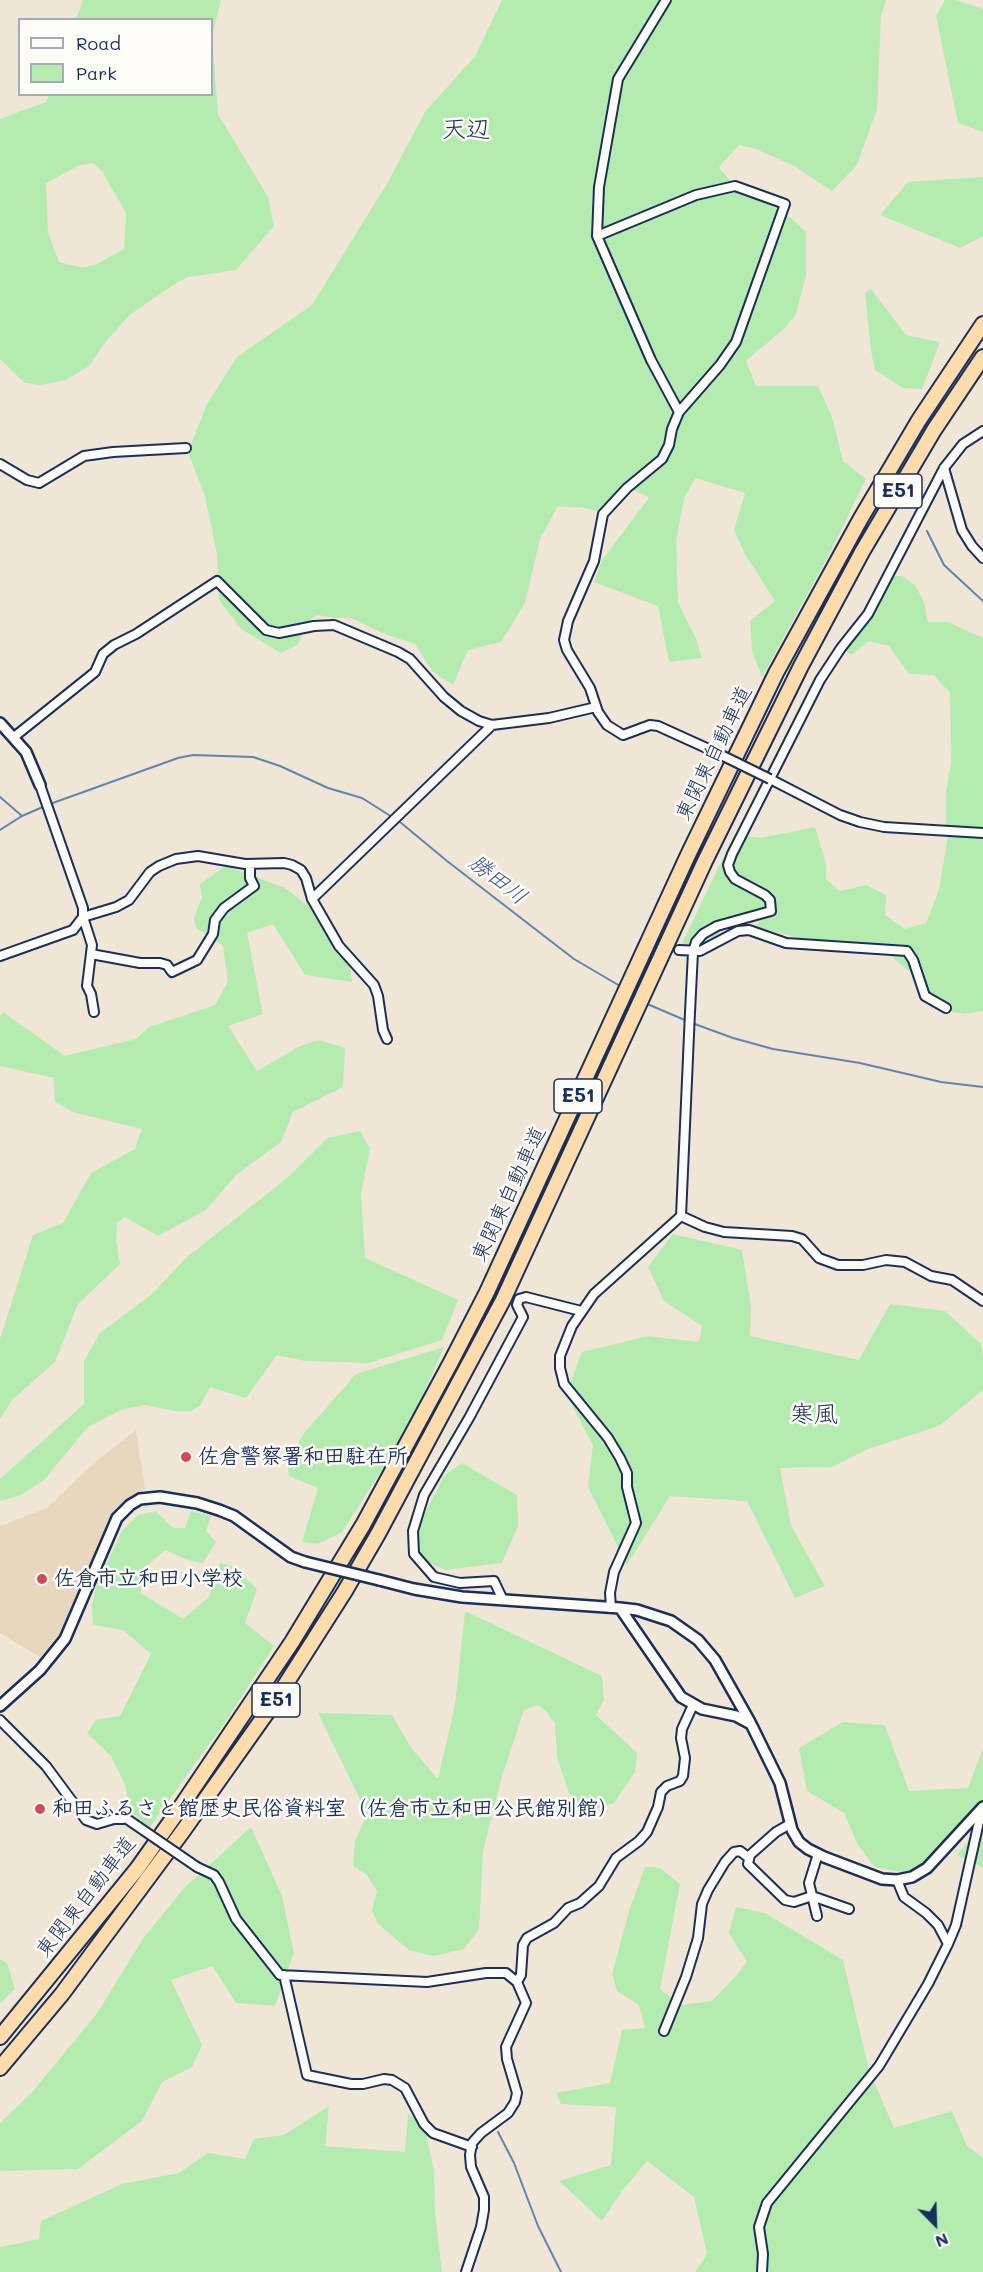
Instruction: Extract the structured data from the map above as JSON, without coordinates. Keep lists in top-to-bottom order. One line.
{"streets":{"highway":["E51","東関東自動車道"]},"districts":["天辺","寒風"],"water":["勝田川"],"places":["佐倉警察署和田駐在所","佐倉市立和田小学校","和田ふるさと館歴史民俗資料室（佐倉市立和田公民館別館）"],"legend":["Road","Park"],"north":"bottom right"}
